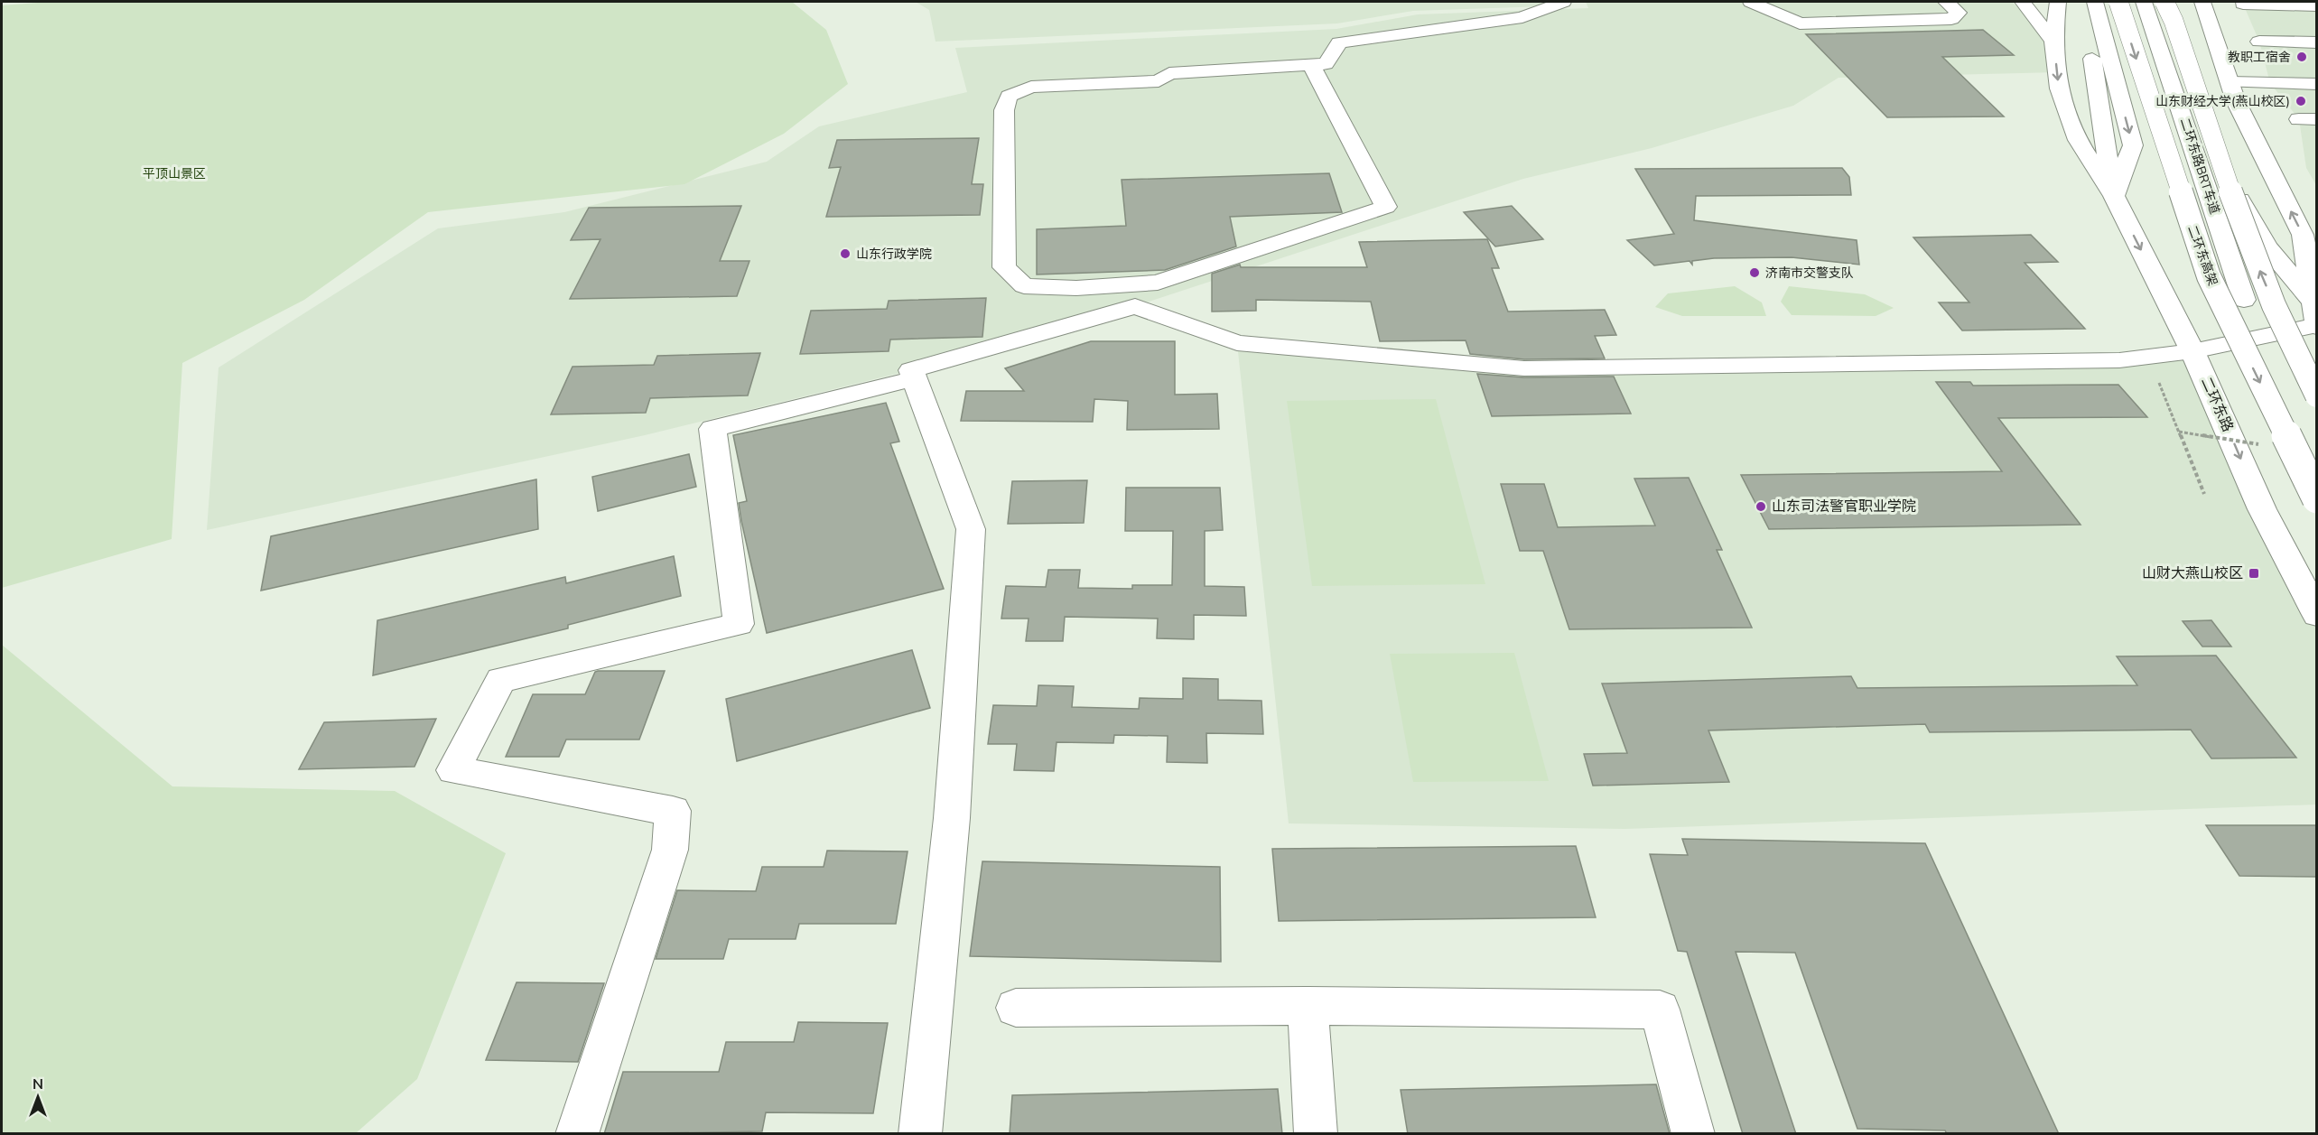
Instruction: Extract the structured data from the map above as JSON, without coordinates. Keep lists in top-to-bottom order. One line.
{"streets":{"main road":["二环东路BRT车道","二环东高架","二环东路"]},"parks":["平顶山景区"],"places":{"other":["教职工宿舍","山东财经大学(燕山校区)","山东行政学院","济南市交警支队","山东司法警官职业学院"],"transit":["山财大燕山校区"]},"north":"top"}
